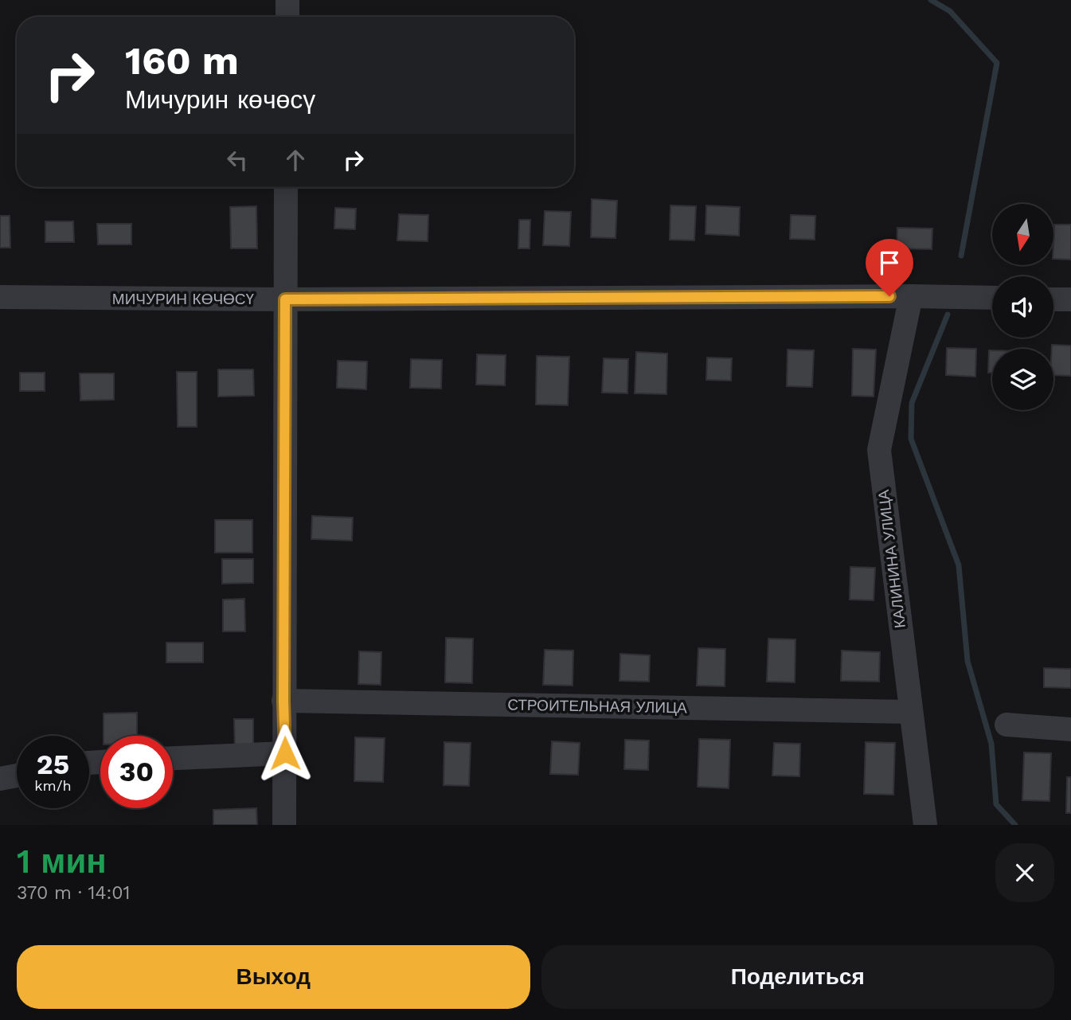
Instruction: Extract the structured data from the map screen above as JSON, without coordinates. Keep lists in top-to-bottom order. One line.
{"streets":{"street":["МИЧУРИН КӨЧӨСҮ","КАЛИНИНА УЛИЦА","СТРОИТЕЛЬНАЯ УЛИЦА"]},"crossings":[["МИЧУРИН КӨЧӨСҮ","КАЛИНИНА УЛИЦА"],["КАЛИНИНА УЛИЦА","СТРОИТЕЛЬНАЯ УЛИЦА"]],"north":"bottom","page":{"turn":["160 m","Мичурин көчөсү"],"speed":"25 km/h","limit":"30","heading":["1 мин","370 m · 14:01"],"buttons":["Выход","Поделиться"]}}
